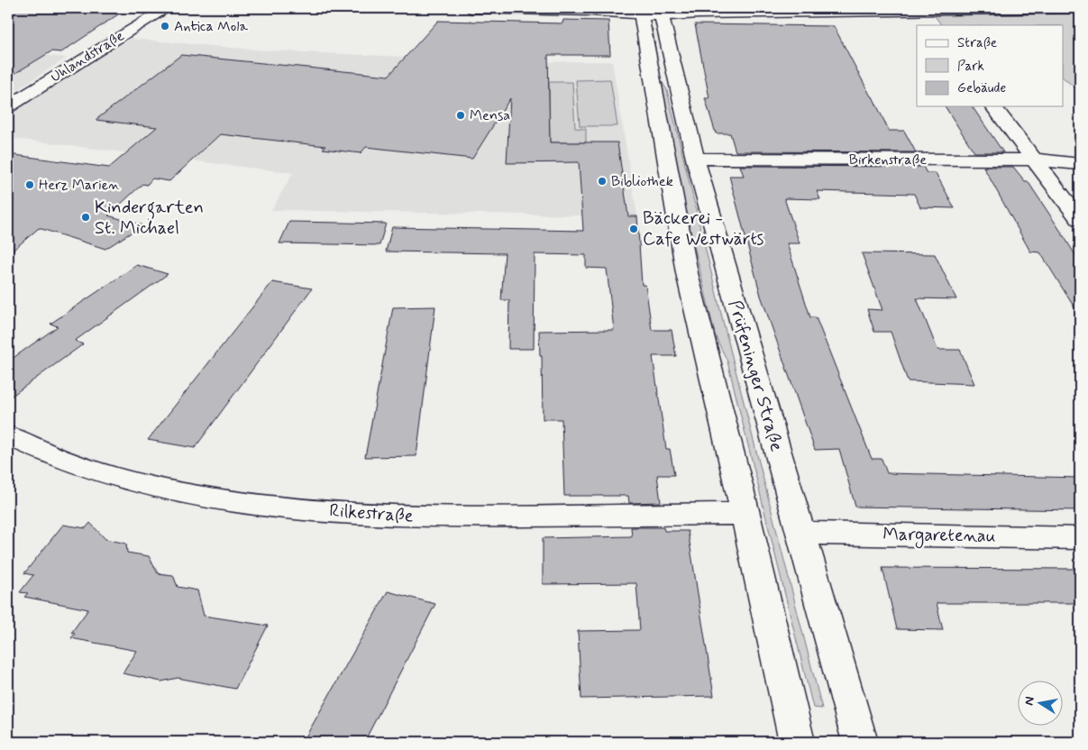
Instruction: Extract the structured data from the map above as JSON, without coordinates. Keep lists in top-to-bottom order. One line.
{"streets":{"street":["Uhlandstraße","Birkenstraße","Prüfeninger Straße","Rilkestraße","Margaretenau"]},"crossings":[["Birkenstraße","Prüfeninger Straße"],["Prüfeninger Straße","Margaretenau"]],"places":["Antica Mola","Mensa","Bibliothek","Herz Marien","Kindergarten St. Michael","Bäckerei - Cafe Westwärts"],"legend":["Straße","Park","Gebäude"],"north":"left"}
